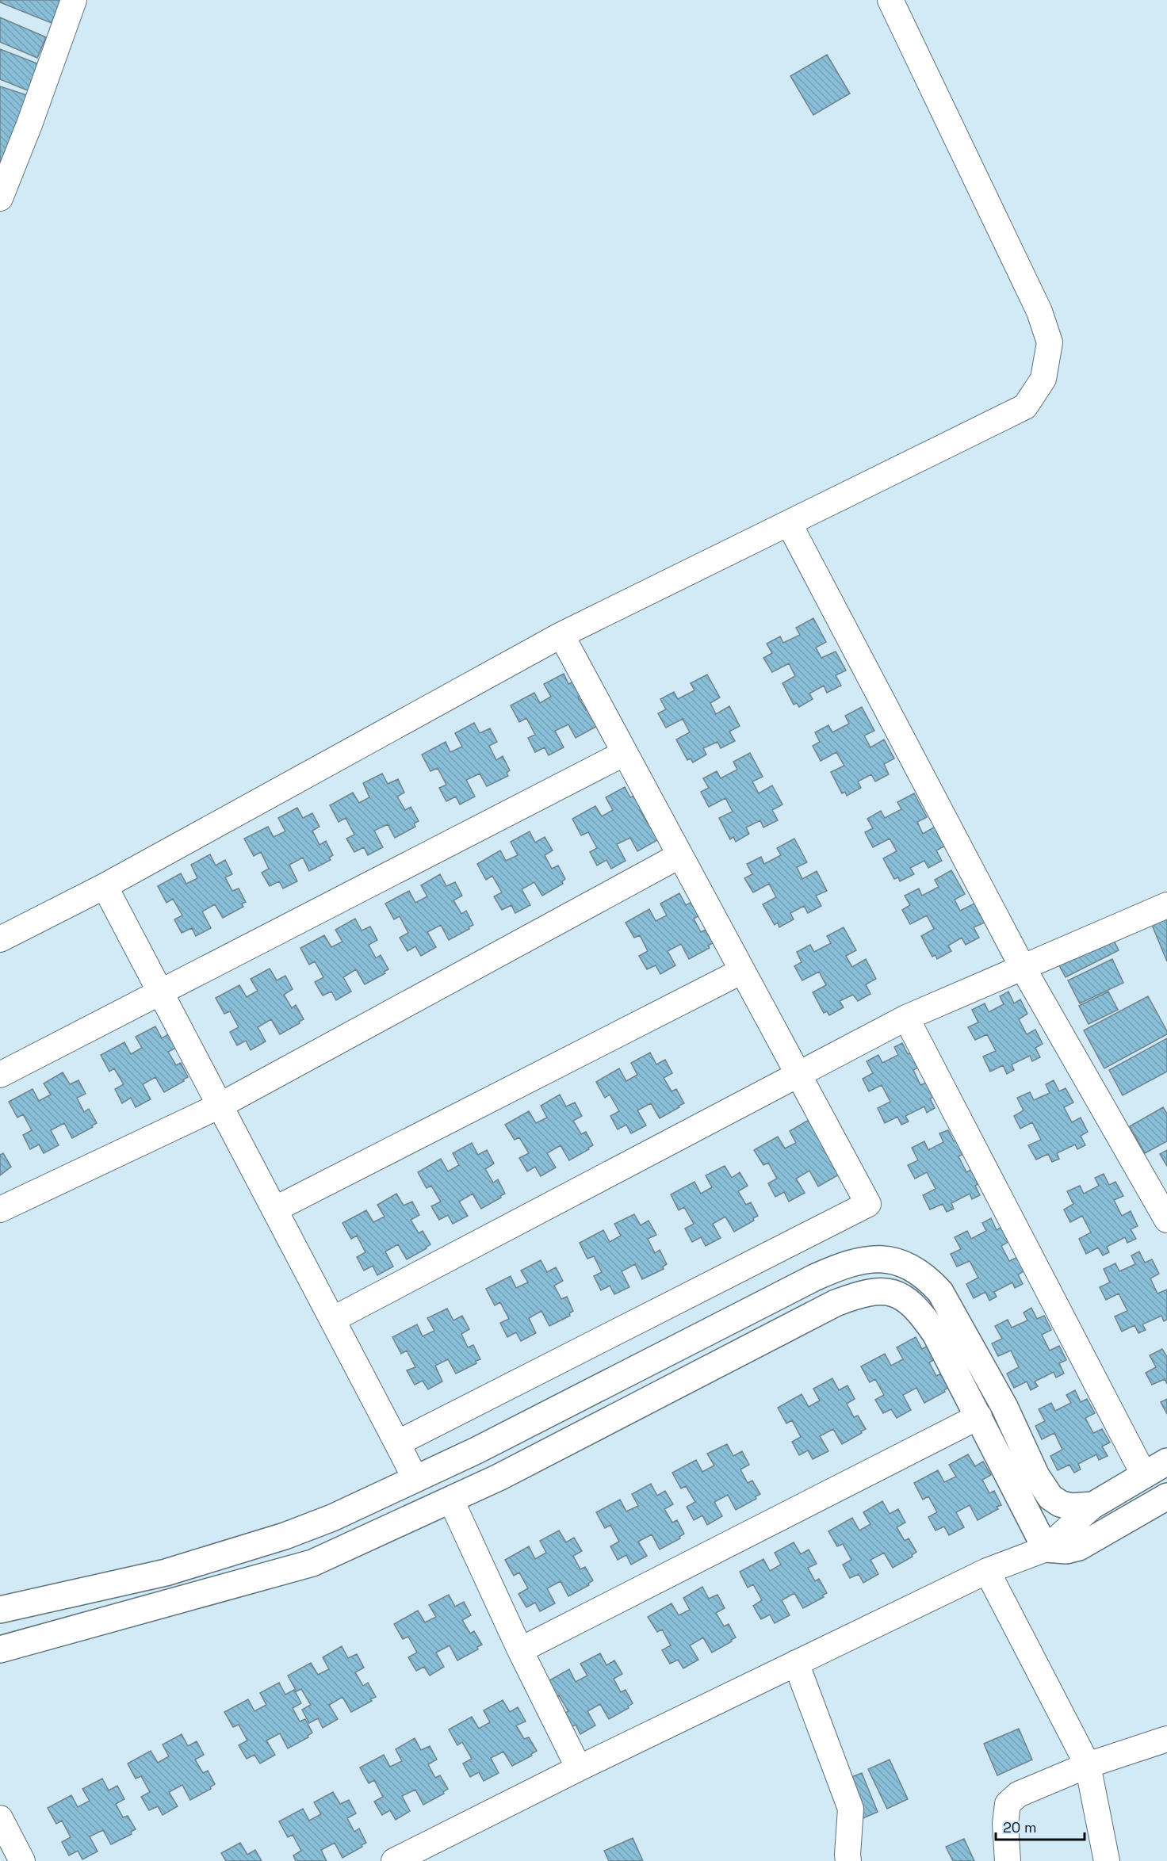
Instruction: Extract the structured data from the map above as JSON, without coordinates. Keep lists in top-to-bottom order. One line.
{"scale_bar":"20 m"}
